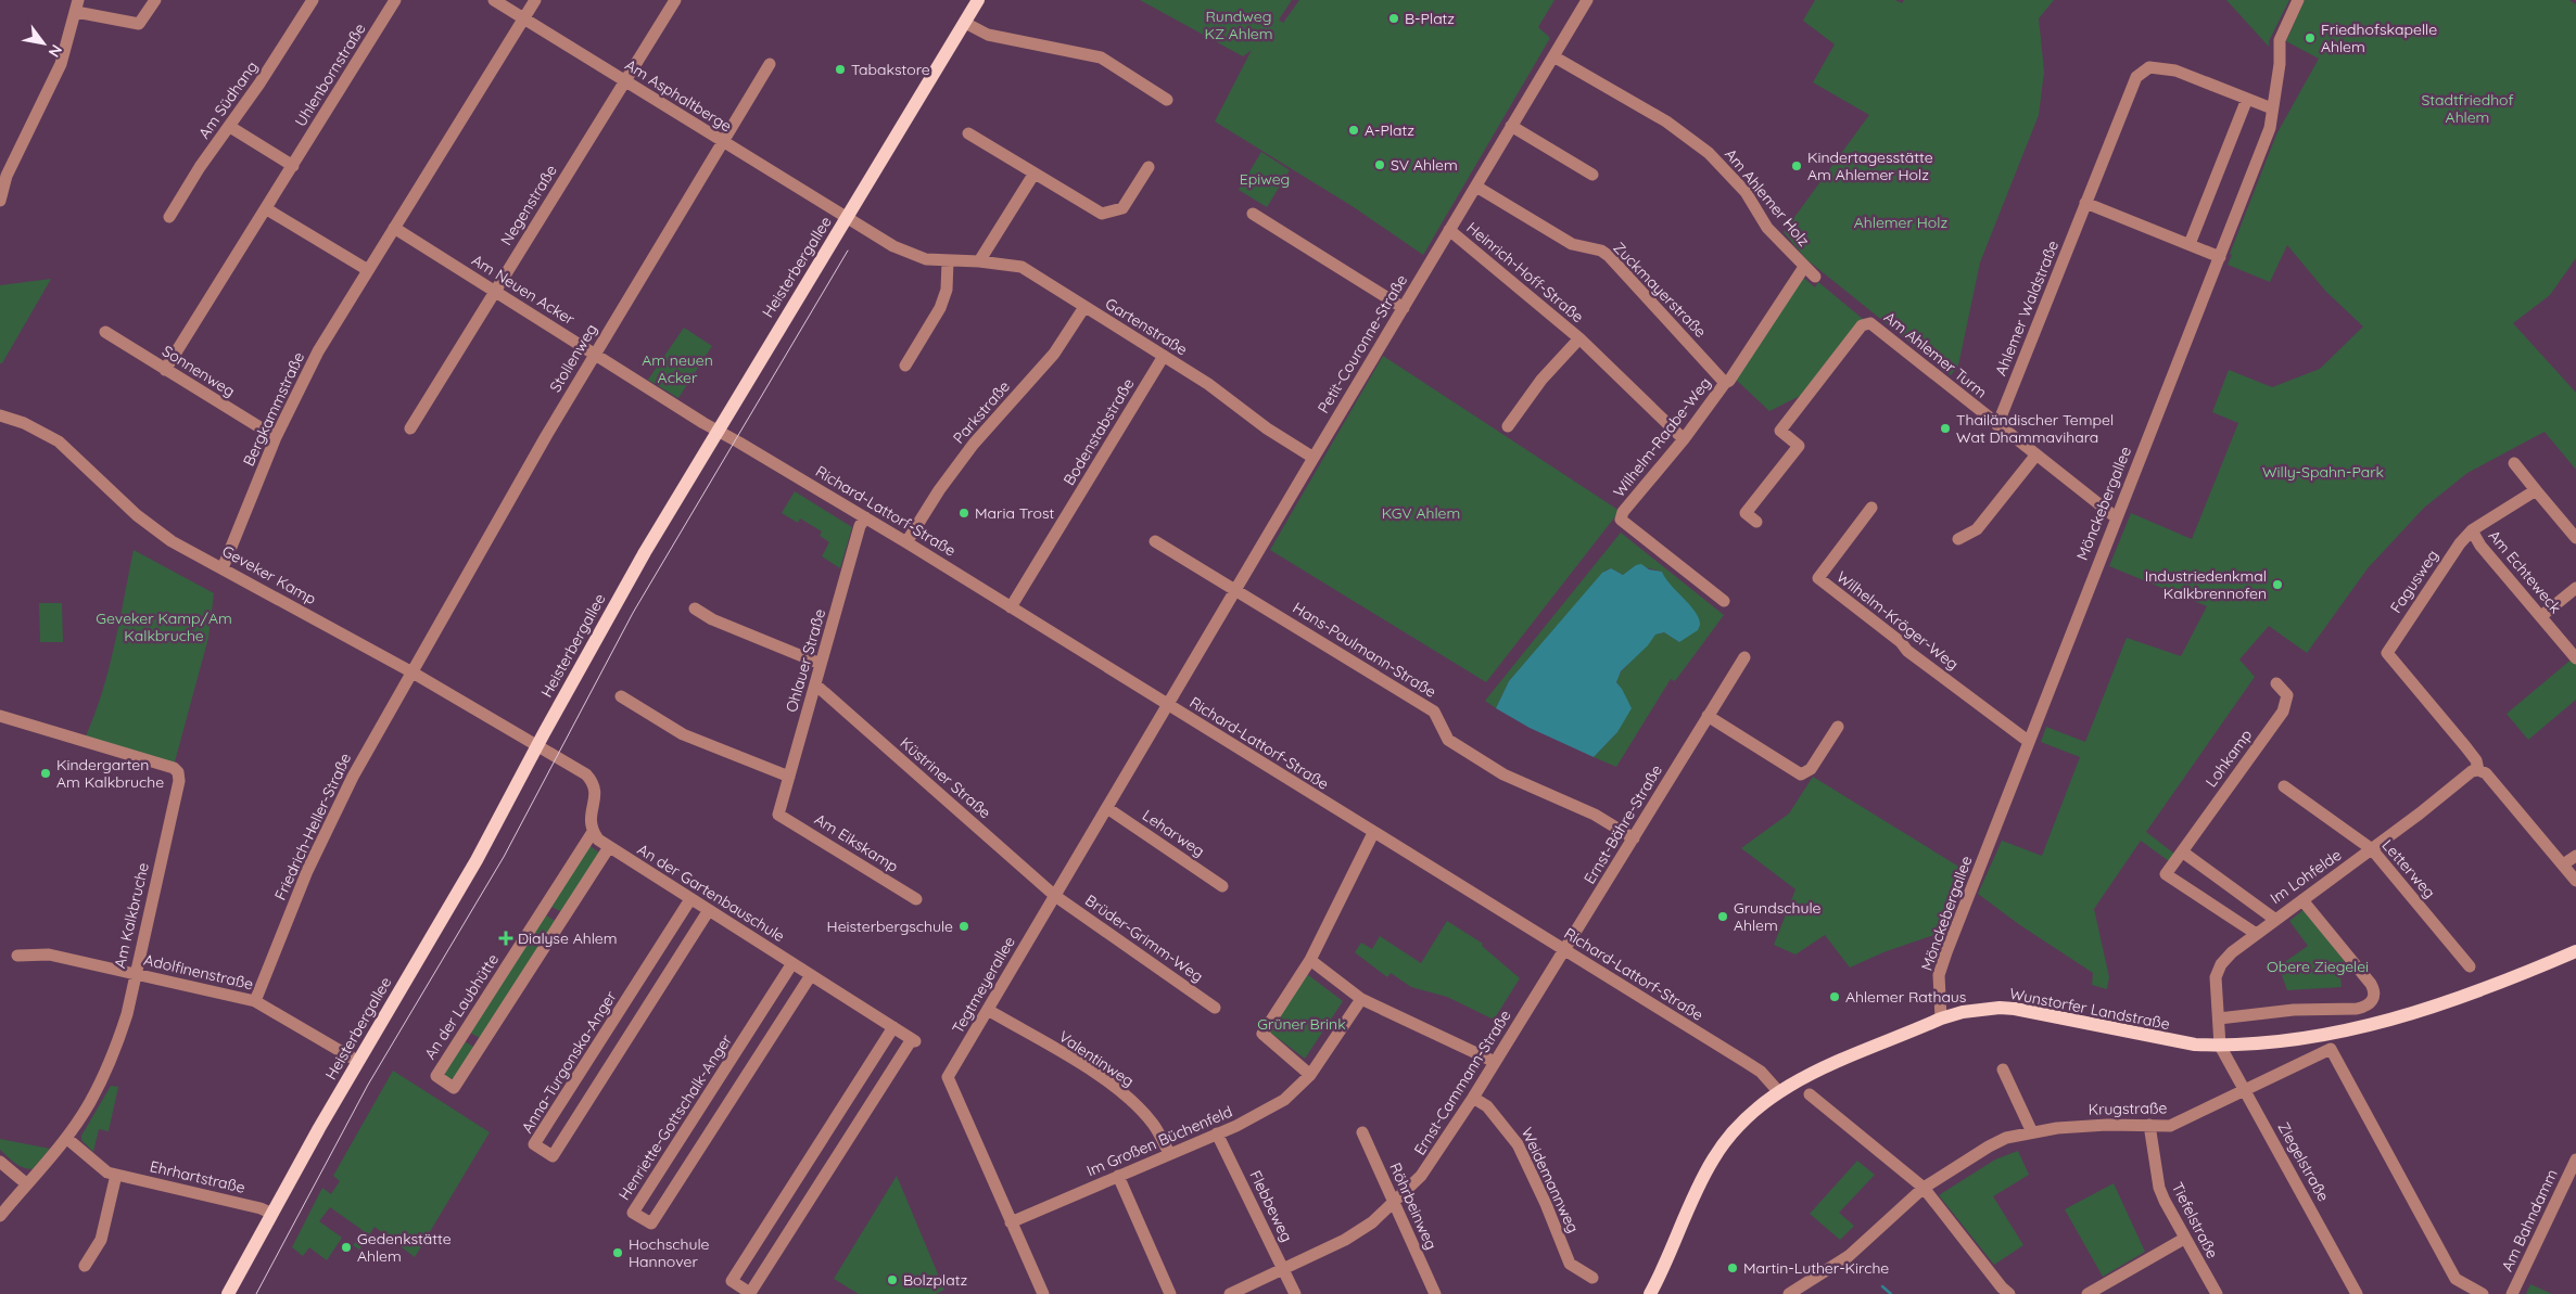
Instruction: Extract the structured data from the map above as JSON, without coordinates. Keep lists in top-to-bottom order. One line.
{"streets":{"main road":["Heisterbergallee","Wunstorfer Landstraße"],"street":["Uhlenbornstraße","Am Asphaltberge","Am Südhang","Am Ahlemer Holz","Negenstraße","Heinrich-Hoff-Straße","Am Neuen Acker","Zuckmayerstraße","Ahlemer Waldstraße","Gartenstraße","Petit-Couronne-Straße","Am Ahlemer Turm","Stollenweg","Sonnenweg","Bergkammstraße","Parkstraße","Bodenstabstraße","Wilhelm-Raabe-Weg","Mönckebergallee","Richard-Lattorf-Straße","Am Echteweck","Geveker Kamp","Fagusweg","Wilhelm-Kröger-Weg","Hans-Paulmann-Straße","Ohlauer Straße","Lohkamp","Küstriner Straße","Ernst-Bähre-Straße","Friedrich-Heller-Straße","Leharweg","Am Eikskamp","Letterweg","Im Lohfelde","An der Gartenbauschule","Am Kalkbruche","Brüder-Grimm-Weg","Adolfinenstraße","Tegtmeyerallee","An der Laubhütte","Valentinweg","Anna-Turgonska-Anger","Ernst-Cammann-Straße","Krugstraße","Henriette-Gottschalk-Anger","Im Großen Büchenfeld","Ziegelstraße","Ehrhartstraße","Weidemannweg","Flebbeweg","Röhrbeinweg","Tiefelstraße","Am Bahndamm"]},"crossings":[["Uhlenbornstraße","Sonnenweg"],["Am Asphaltberge","Negenstraße"],["Am Asphaltberge","Heisterbergallee"],["Am Asphaltberge","Gartenstraße"],["Am Asphaltberge","Stollenweg"],["Am Asphaltberge","Bergkammstraße"],["Am Ahlemer Holz","Petit-Couronne-Straße"],["Am Ahlemer Holz","Wilhelm-Raabe-Weg"],["Negenstraße","Am Neuen Acker"],["Heisterbergallee","Am Neuen Acker"],["Heisterbergallee","Gartenstraße"],["Heisterbergallee","Richard-Lattorf-Straße"],["Heisterbergallee","Geveker Kamp"],["Heisterbergallee","Adolfinenstraße"],["Heisterbergallee","Ehrhartstraße"],["Heinrich-Hoff-Straße","Petit-Couronne-Straße"],["Heinrich-Hoff-Straße","Wilhelm-Raabe-Weg"],["Am Neuen Acker","Stollenweg"],["Am Neuen Acker","Bergkammstraße"],["Am Neuen Acker","Richard-Lattorf-Straße"],["Zuckmayerstraße","Petit-Couronne-Straße"],["Zuckmayerstraße","Wilhelm-Raabe-Weg"],["Ahlemer Waldstraße","Am Ahlemer Turm"],["Ahlemer Waldstraße","Mönckebergallee"],["Gartenstraße","Petit-Couronne-Straße"],["Gartenstraße","Parkstraße"],["Gartenstraße","Bodenstabstraße"],["Petit-Couronne-Straße","Richard-Lattorf-Straße"],["Petit-Couronne-Straße","Hans-Paulmann-Straße"],["Petit-Couronne-Straße","Tegtmeyerallee"],["Am Ahlemer Turm","Mönckebergallee"],["Stollenweg","Geveker Kamp"],["Stollenweg","Friedrich-Heller-Straße"],["Sonnenweg","Bergkammstraße"],["Bergkammstraße","Geveker Kamp"],["Parkstraße","Richard-Lattorf-Straße"],["Bodenstabstraße","Richard-Lattorf-Straße"],["Mönckebergallee","Wilhelm-Kröger-Weg"],["Mönckebergallee","Wunstorfer Landstraße"],["Richard-Lattorf-Straße","Ohlauer Straße"],["Richard-Lattorf-Straße","Ernst-Bähre-Straße"],["Richard-Lattorf-Straße","Tegtmeyerallee"],["Richard-Lattorf-Straße","Wunstorfer Landstraße"],["Richard-Lattorf-Straße","Ernst-Cammann-Straße"],["Am Echteweck","Fagusweg"],["Geveker Kamp","Friedrich-Heller-Straße"],["Fagusweg","Im Lohfelde"],["Hans-Paulmann-Straße","Ernst-Bähre-Straße"],["Ohlauer Straße","Küstriner Straße"],["Ohlauer Straße","Am Eikskamp"],["Lohkamp","Im Lohfelde"],["Küstriner Straße","Brüder-Grimm-Weg"],["Küstriner Straße","Tegtmeyerallee"],["Ernst-Bähre-Straße","Ernst-Cammann-Straße"],["Friedrich-Heller-Straße","Adolfinenstraße"],["Leharweg","Tegtmeyerallee"],["Letterweg","Im Lohfelde"],["Im Lohfelde","Wunstorfer Landstraße"],["Im Lohfelde","Ziegelstraße"],["An der Gartenbauschule","An der Laubhütte"],["An der Gartenbauschule","Anna-Turgonska-Anger"],["An der Gartenbauschule","Henriette-Gottschalk-Anger"],["Am Kalkbruche","Adolfinenstraße"],["Am Kalkbruche","Ehrhartstraße"],["Brüder-Grimm-Weg","Tegtmeyerallee"],["Tegtmeyerallee","Valentinweg"],["Tegtmeyerallee","Im Großen Büchenfeld"],["Wunstorfer Landstraße","Ziegelstraße"],["Valentinweg","Im Großen Büchenfeld"],["Ernst-Cammann-Straße","Weidemannweg"],["Ernst-Cammann-Straße","Flebbeweg"],["Ernst-Cammann-Straße","Röhrbeinweg"],["Krugstraße","Ziegelstraße"],["Krugstraße","Tiefelstraße"],["Im Großen Büchenfeld","Flebbeweg"]],"parks":["Rundweg KZ Ahlem","Stadtfriedhof Ahlem","Epiweg","Ahlemer Holz","Am neuen Acker","Willy-Spahn-Park","KGV Ahlem","Geveker Kamp/Am Kalkbruche","Obere Ziegelei","Grüner Brink"],"places":{"other":["B-Platz","Friedhofskapelle Ahlem","Tabakstore","A-Platz","SV Ahlem","Kindertagesstätte Am Ahlemer Holz","Thailändischer Tempel Wat Dhammavihara","Maria Trost","Industriedenkmal Kalkbrennofen","Kindergarten Am Kalkbruche","Grundschule Ahlem","Heisterbergschule","Ahlemer Rathaus","Gedenkstätte Ahlem","Hochschule Hannover","Martin-Luther-Kirche","Bolzplatz"],"health":["Dialyse Ahlem"]},"north":"bottom right"}
